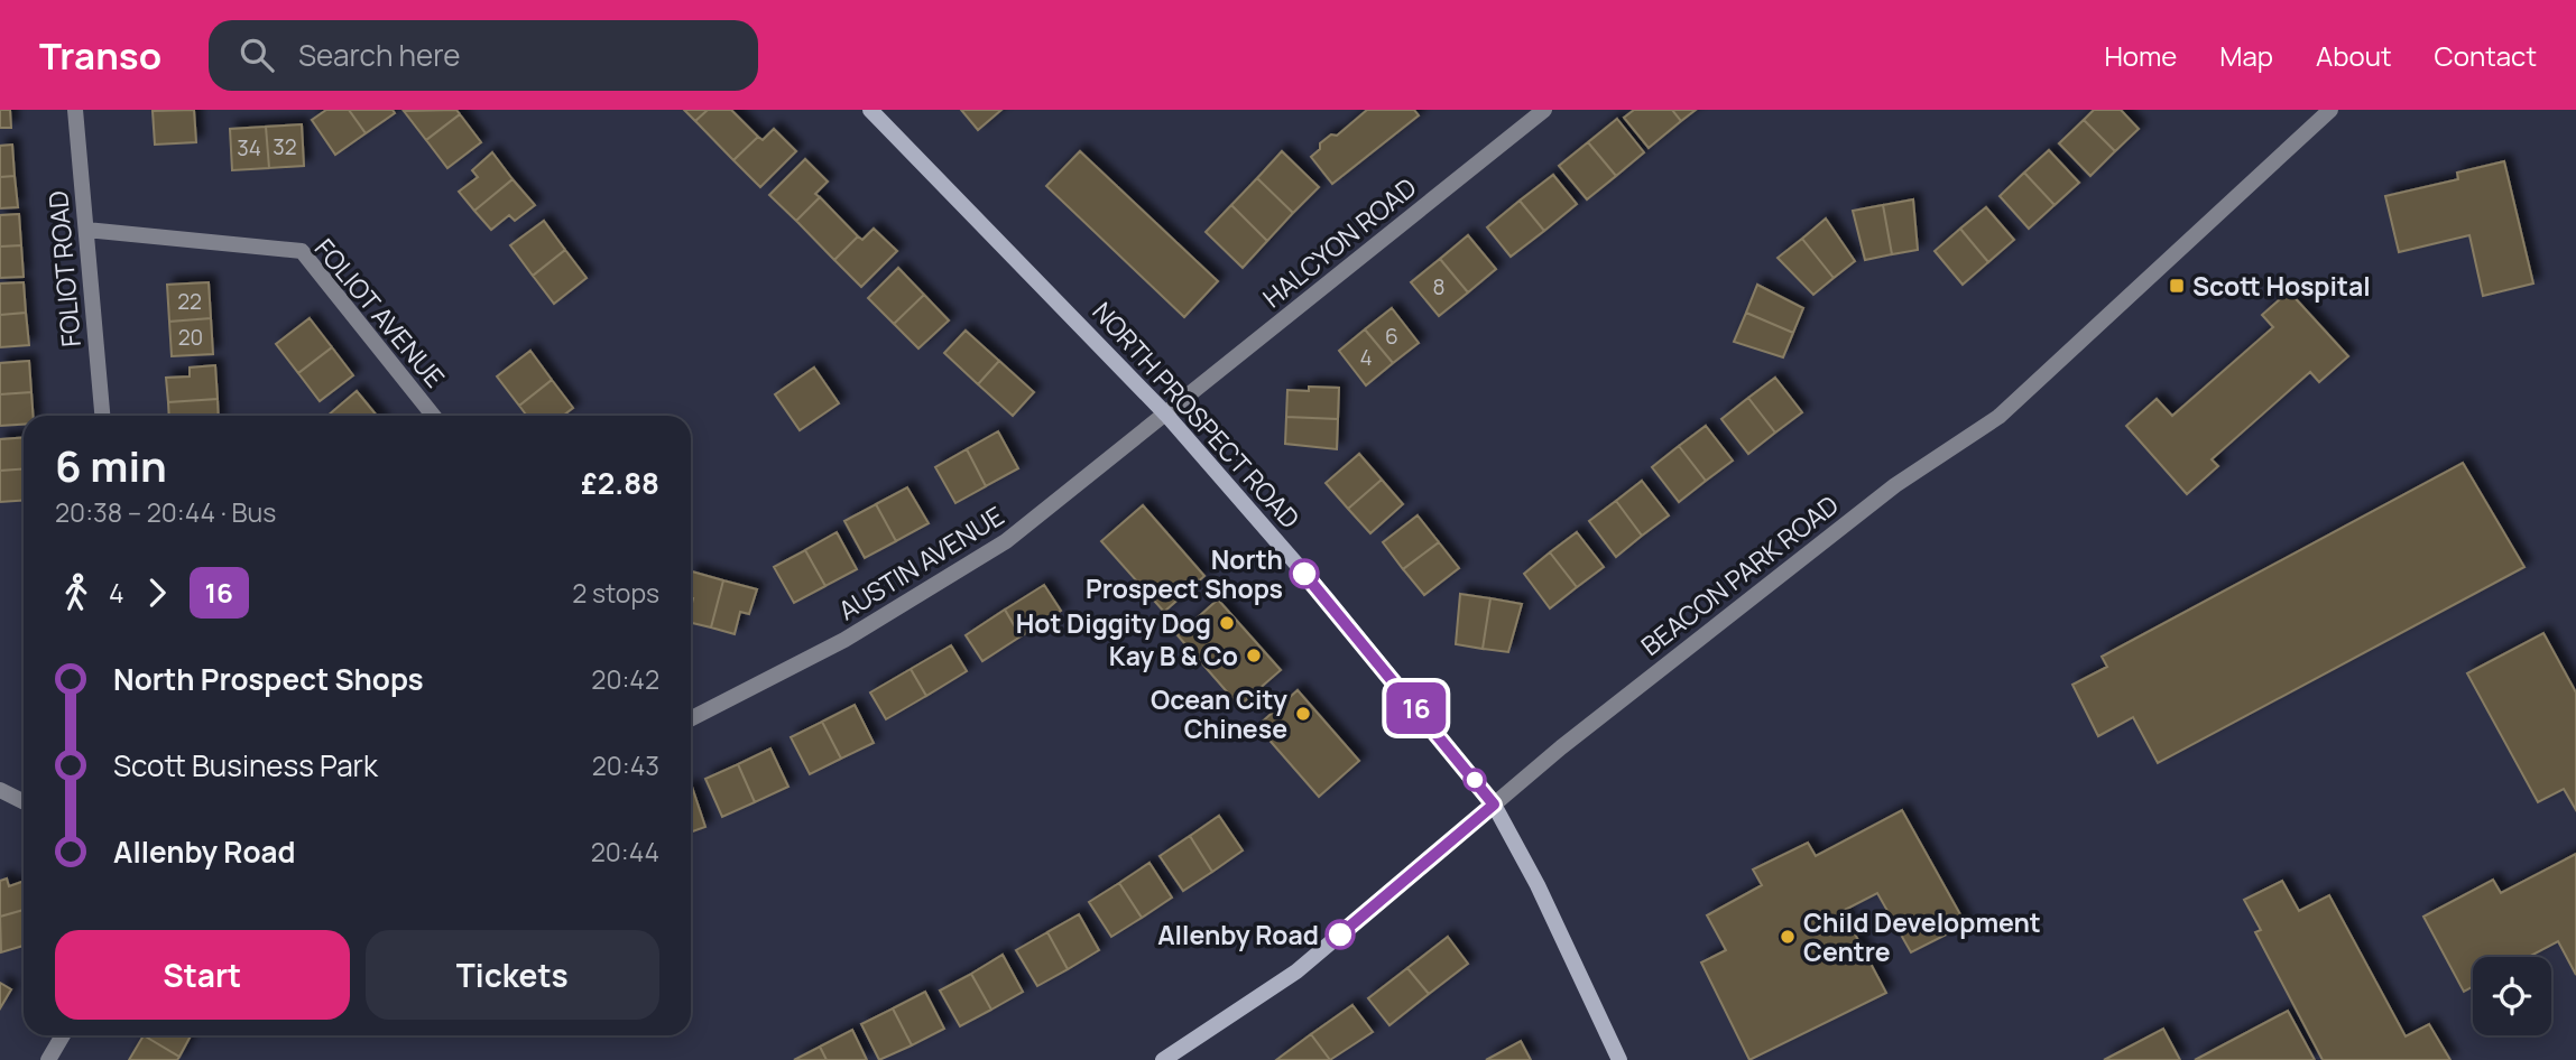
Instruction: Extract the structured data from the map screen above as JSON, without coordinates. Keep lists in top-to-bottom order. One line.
{"streets":{"street":["HALCYON ROAD","FOLIOT ROAD","FOLIOT AVENUE","NORTH PROSPECT ROAD","AUSTIN AVENUE","BEACON PARK ROAD"]},"crossings":[["HALCYON ROAD","NORTH PROSPECT ROAD"],["HALCYON ROAD","AUSTIN AVENUE"],["FOLIOT ROAD","FOLIOT AVENUE"],["NORTH PROSPECT ROAD","AUSTIN AVENUE"],["NORTH PROSPECT ROAD","BEACON PARK ROAD"]],"places":{"transit":["Scott Hospital"],"other":["North Prospect Shops","Hot Diggity Dog","Kay B & Co","Ocean City Chinese","Allenby Road","Child Development Centre"]},"lines":["bus line 16"],"house_numbers":["32","34","8","22","6","20","4"],"page":{"header":"Transo","search":"Search here","nav":["Home","Map","About","Contact"],"on_map":"16","heading":["6 min","20:38 – 20:44 · Bus","£2.88"],"legs":["4","16","2 stops"],"list":[{"name":"North Prospect Shops","value":"20:42"},{"name":"Scott Business Park","value":"20:43"},{"name":"Allenby Road","value":"20:44"}],"buttons":["Start","Tickets"]}}
